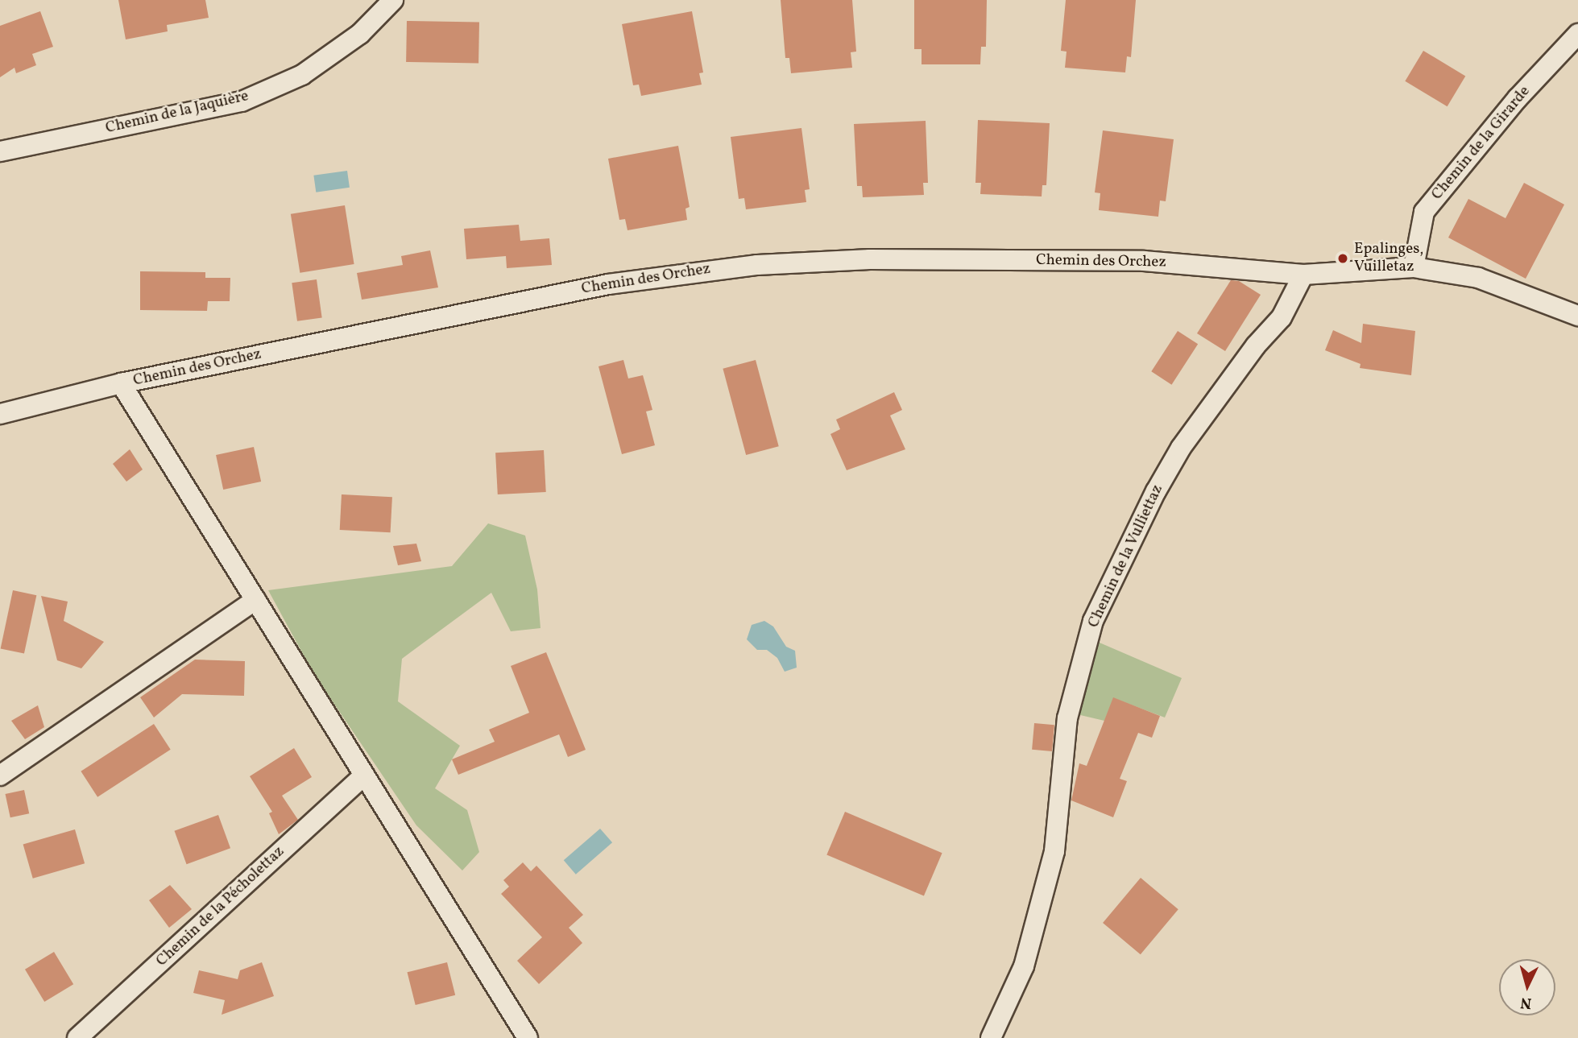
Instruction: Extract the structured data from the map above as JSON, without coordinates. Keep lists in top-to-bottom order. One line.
{"streets":{"street":["Chemin de la Jaquière","Chemin de la Girarde","Chemin des Orchez","Chemin de la Vulliettaz","Chemin de la Pécholettaz"]},"crossings":[["Chemin de la Girarde","Chemin des Orchez"],["Chemin des Orchez","Chemin de la Vulliettaz"]],"places":["Epalinges, Vuilletaz"],"north":"bottom"}
